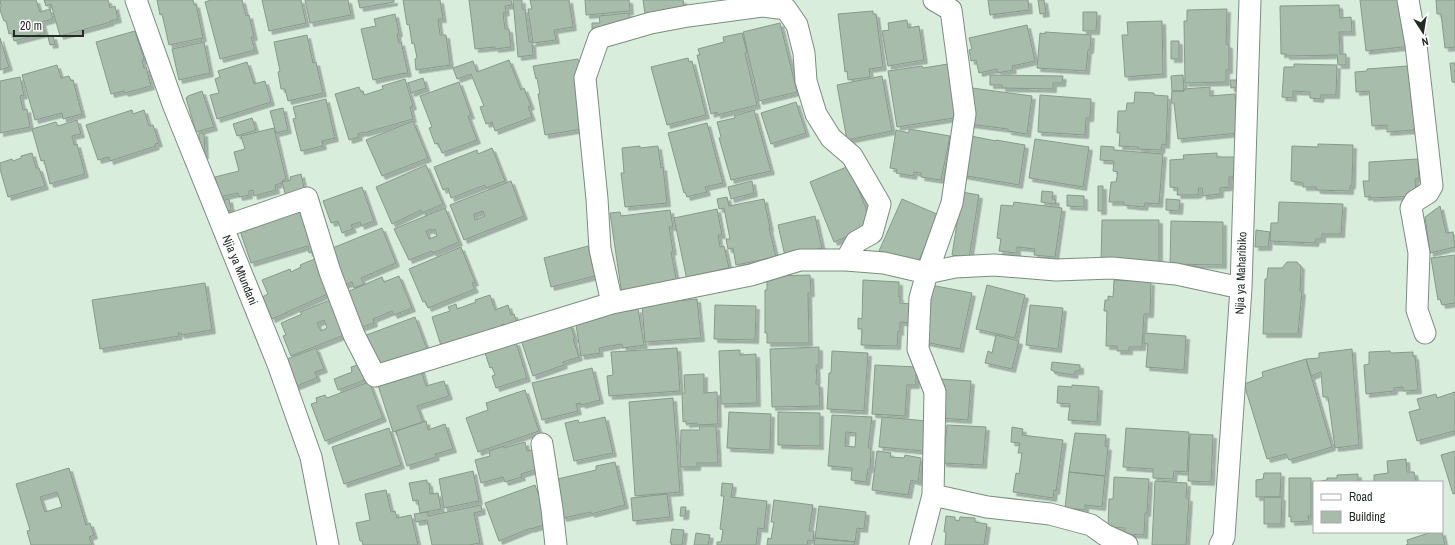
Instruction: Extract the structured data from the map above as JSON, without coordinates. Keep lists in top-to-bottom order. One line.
{"streets":{"street":["Njia ya Mtundani","Njia ya Maharibiko"]},"legend":["Road","Building"],"scale_bar":"20 m","north":"bottom"}
